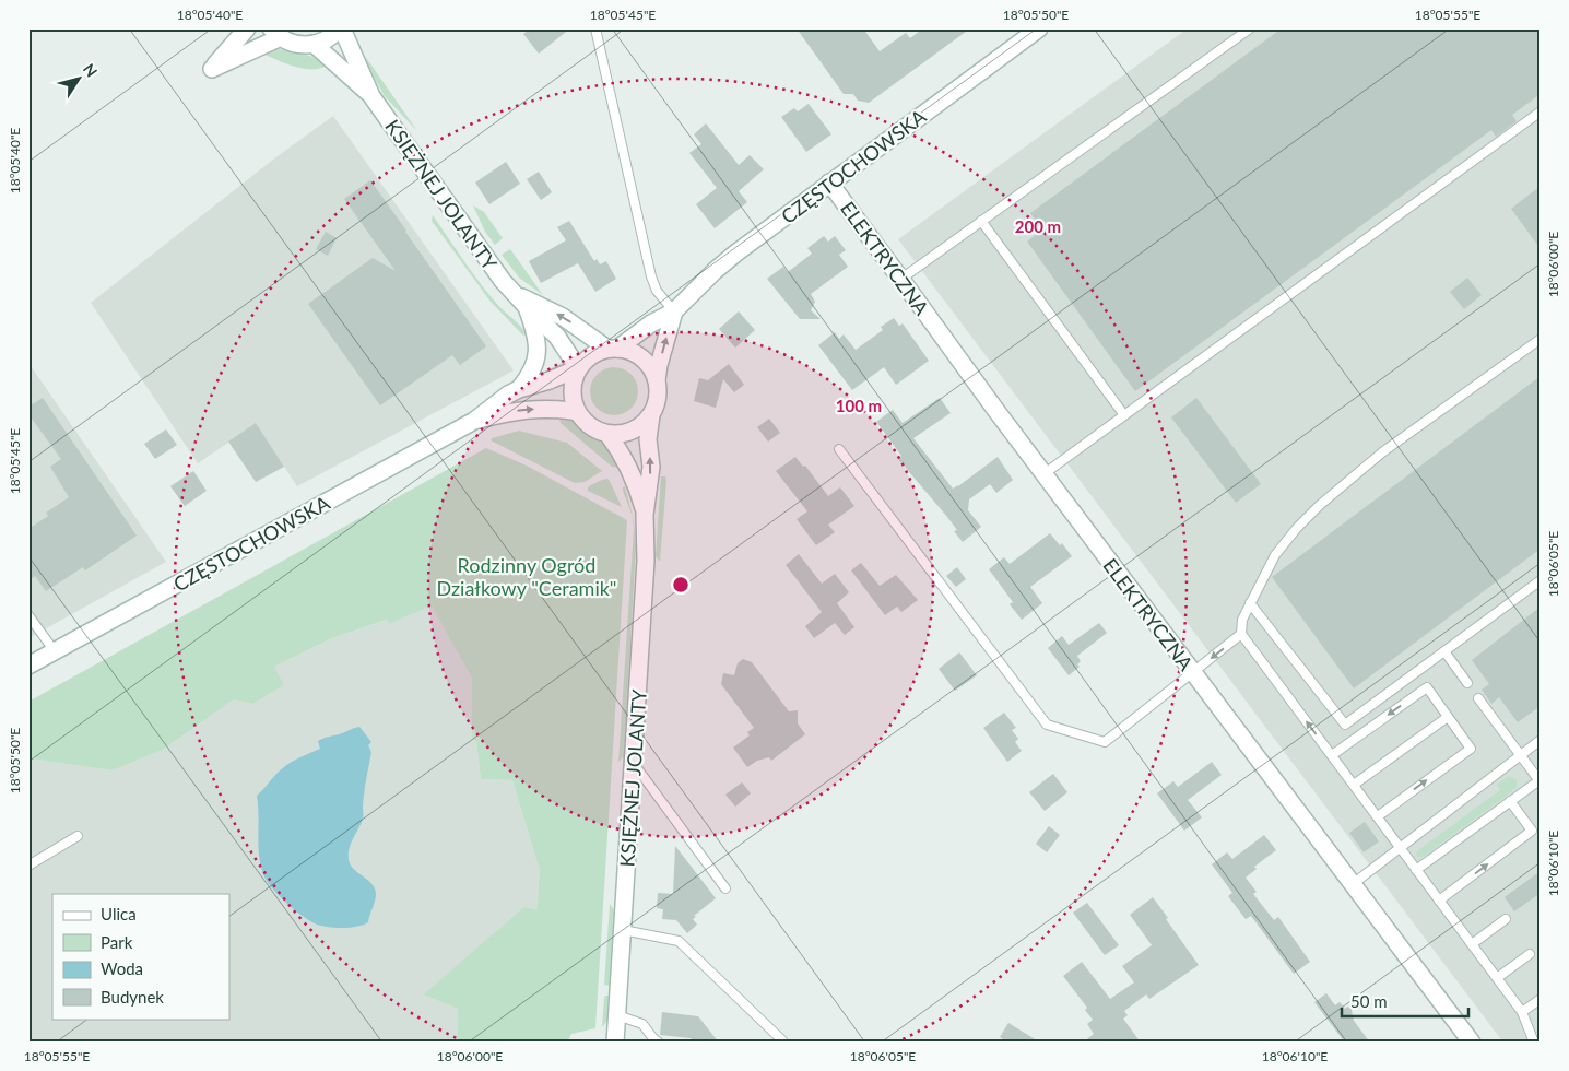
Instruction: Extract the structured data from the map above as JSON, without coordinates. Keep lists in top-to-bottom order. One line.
{"streets":{"street":["CZĘSTOCHOWSKA","KSIĘŻNEJ JOLANTY","ELEKTRYCZNA"]},"crossings":[["CZĘSTOCHOWSKA","KSIĘŻNEJ JOLANTY"],["CZĘSTOCHOWSKA","ELEKTRYCZNA"]],"parks":["Rodzinny Ogród Działkowy \"Ceramik\""],"legend":["Ulica","Park","Woda","Budynek"],"scale_bar":"50 m","north":"top right","coordinates":["18°05'40\"E","18°05'45\"E","18°05'50\"E","18°05'55\"E","18°06'00\"E","18°06'05\"E","18°06'10\"E"],"rings":["200 m","100 m"]}
